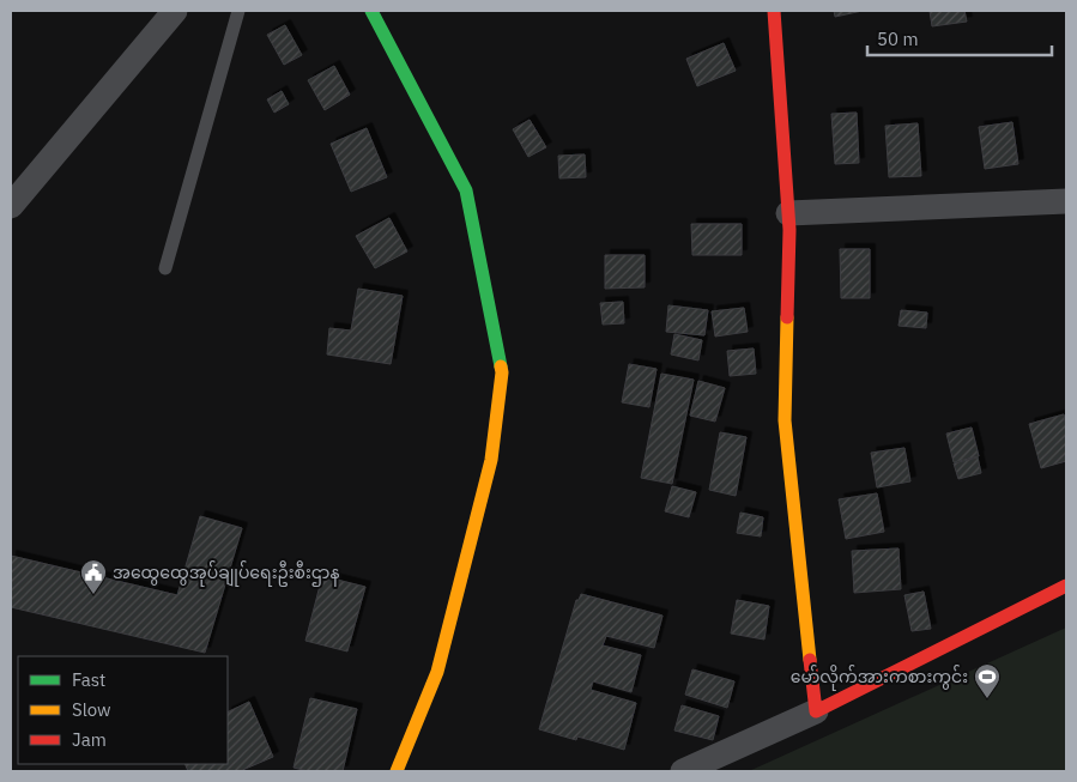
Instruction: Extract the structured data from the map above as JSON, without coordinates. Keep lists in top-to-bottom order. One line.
{"places":{"public building":["အထွေထွေအုပ်ချုပ်ရေးဦးစီးဌာန"],"sports":["မော်လိုက်အားကစားကွင်း"]},"legend":["Fast","Slow","Jam"],"scale_bar":"50 m"}
